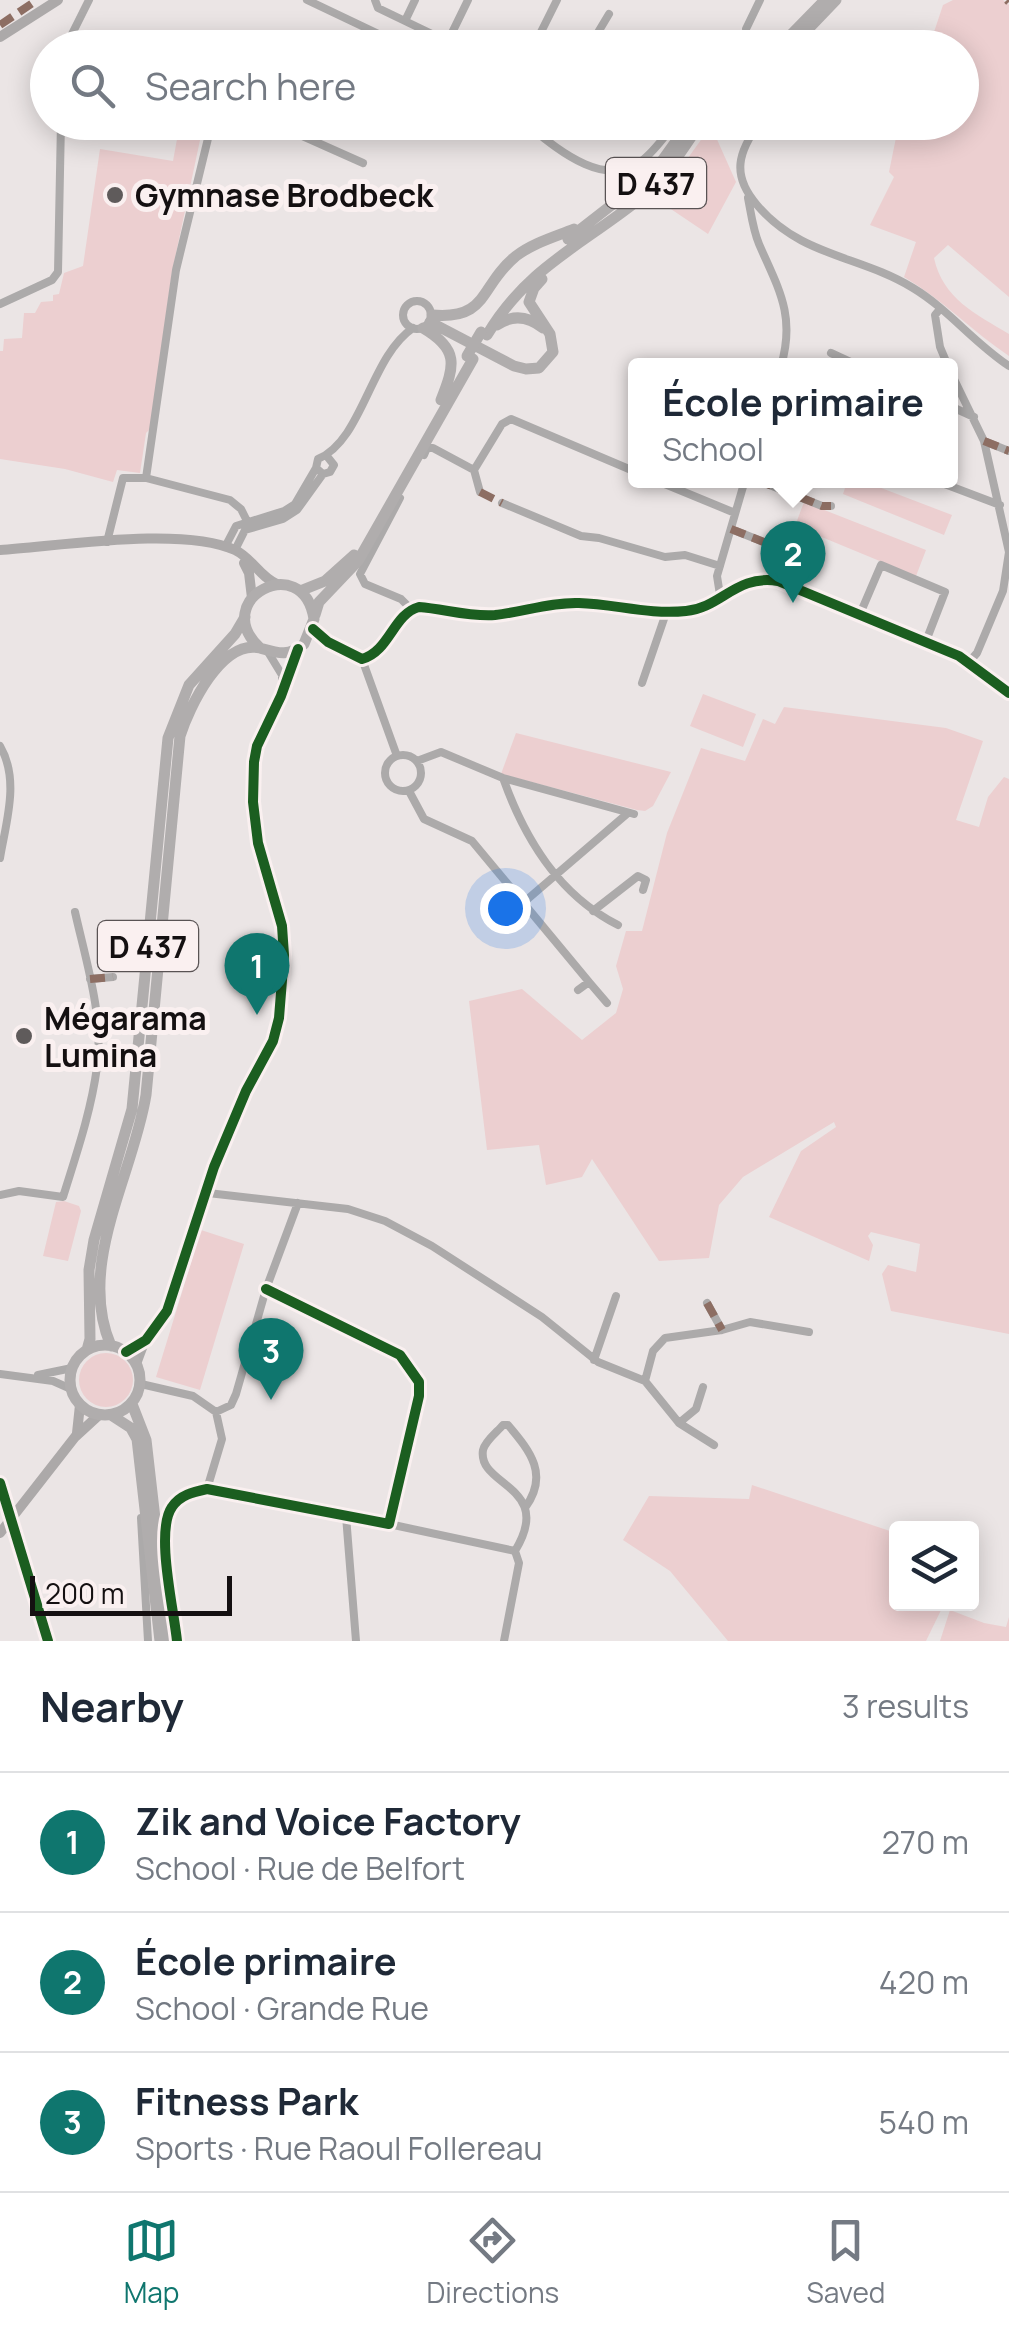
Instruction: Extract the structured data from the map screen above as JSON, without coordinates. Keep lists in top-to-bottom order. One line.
{"streets":{"main road":["D 437"]},"places":["Gymnase Brodbeck","Mégarama Lumina"],"scale_bar":"200 m","page":{"search":"Search here","popup":["École primaire","School"],"pins":["2","1","3"],"scale":"200 m","heading":["Nearby","3 results"],"list":[{"mark":"1","name":"Zik and Voice Factory","note":"School · Rue de Belfort","value":"270 m"},{"mark":"2","name":"École primaire","note":"School · Grande Rue","value":"420 m"},{"mark":"3","name":"Fitness Park","note":"Sports · Rue Raoul Follereau","value":"540 m"}],"nav":["Map","Directions","Saved"]}}
